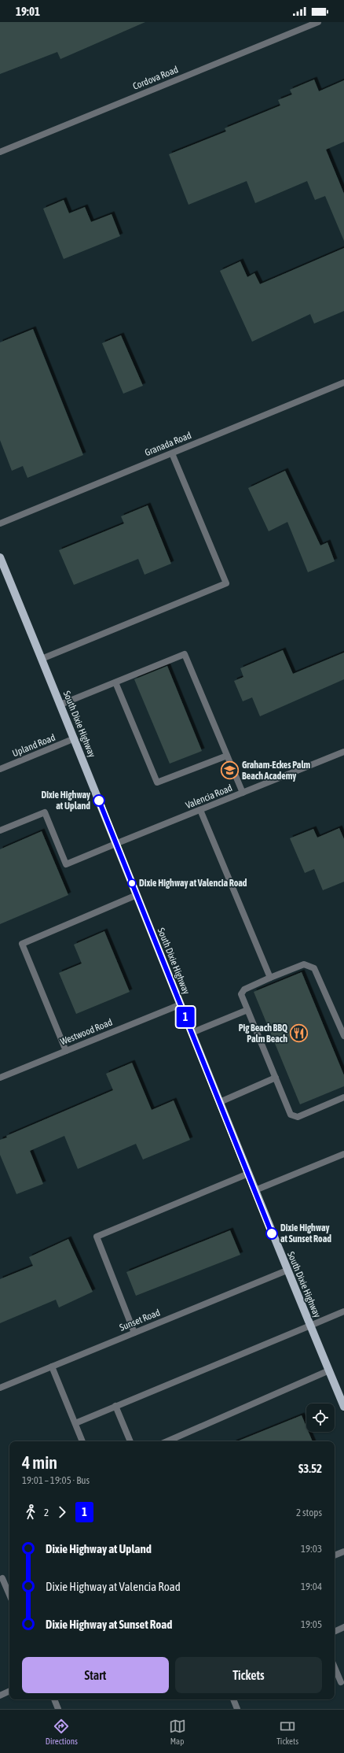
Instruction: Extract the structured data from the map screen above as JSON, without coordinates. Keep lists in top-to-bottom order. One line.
{"streets":{"main road":["South Dixie Highway"],"street":["Cordova Road","Granada Road","Upland Road","Valencia Road","Westwood Road","Sunset Road"]},"crossings":[["South Dixie Highway","Upland Road"],["South Dixie Highway","Valencia Road"],["South Dixie Highway","Westwood Road"],["South Dixie Highway","Sunset Road"]],"places":{"school or university":["Graham-Eckes Palm Beach Academy"],"other":["Dixie Highway at Upland","Dixie Highway at Valencia Road","Dixie Highway at Sunset Road"],"restaurant":["Pig Beach BBQ Palm Beach"]},"lines":["bus line 1"],"page":{"status":"19:01","on_map":"1","heading":["4 min","19:01 – 19:05 · Bus","$3.52"],"legs":["2","1","2 stops"],"list":[{"name":"Dixie Highway at Upland","value":"19:03"},{"name":"Dixie Highway at Valencia Road","value":"19:04"},{"name":"Dixie Highway at Sunset Road","value":"19:05"}],"buttons":["Start","Tickets"],"tabs":["Directions","Map","Tickets"]}}
